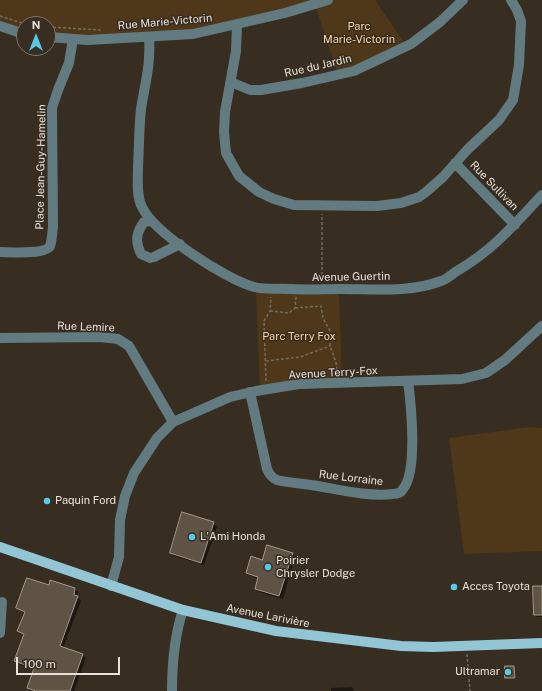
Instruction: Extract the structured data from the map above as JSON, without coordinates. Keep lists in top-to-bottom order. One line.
{"streets":{"main road":["Avenue Larivière"],"street":["Rue Marie-Victorin","Rue du Jardin","Place Jean-Guy-Hamelin","Rue Sullivan","Avenue Guertin","Rue Lemire","Avenue Terry-Fox","Rue Lorraine"]},"crossings":[["Rue Marie-Victorin","Place Jean-Guy-Hamelin"],["Rue Marie-Victorin","Avenue Guertin"],["Rue Sullivan","Avenue Guertin"],["Rue Lemire","Avenue Terry-Fox"],["Avenue Terry-Fox","Rue Lorraine"],["Avenue Terry-Fox","Avenue Larivière"]],"parks":["Parc Marie-Victorin","Parc Terry Fox"],"places":["Paquin Ford","L'Ami Honda","Poirier Chrysler Dodge","Acces Toyota","Ultramar"],"scale_bar":"100 m","north":"top"}
